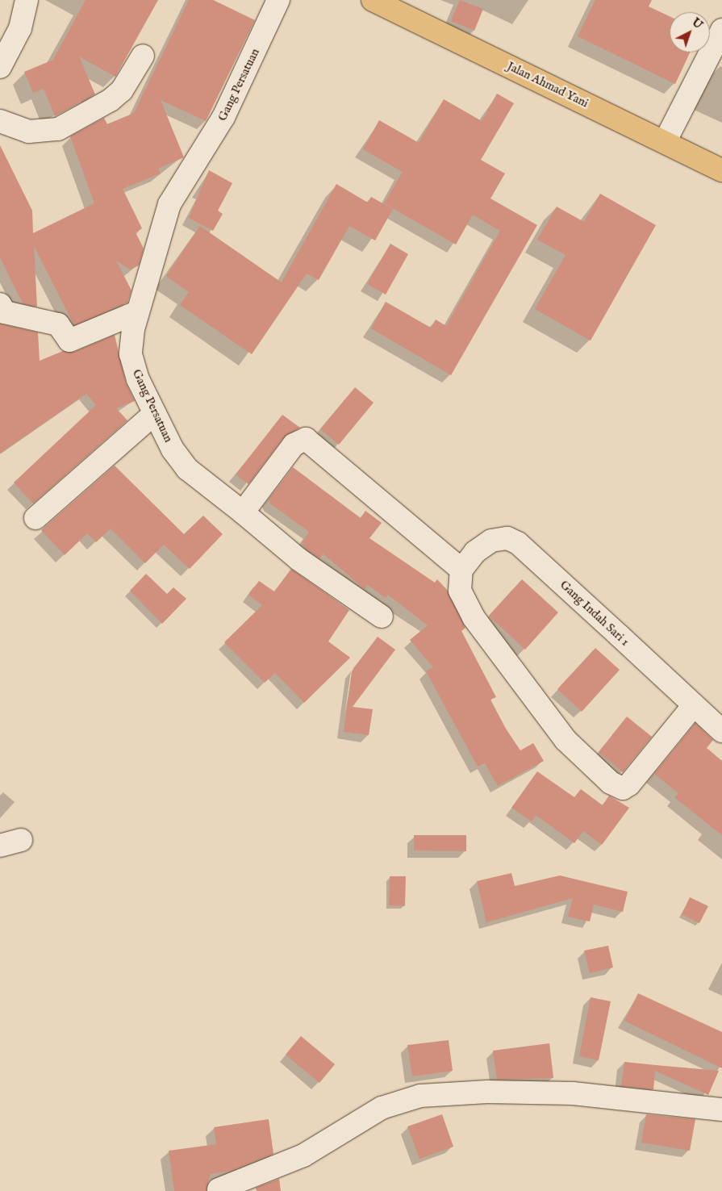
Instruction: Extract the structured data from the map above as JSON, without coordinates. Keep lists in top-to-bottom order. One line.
{"streets":{"main road":["Jalan Ahmad Yani"],"street":["Gang Persatuan","Gang Indah Sari 1"]},"north":"top right"}
